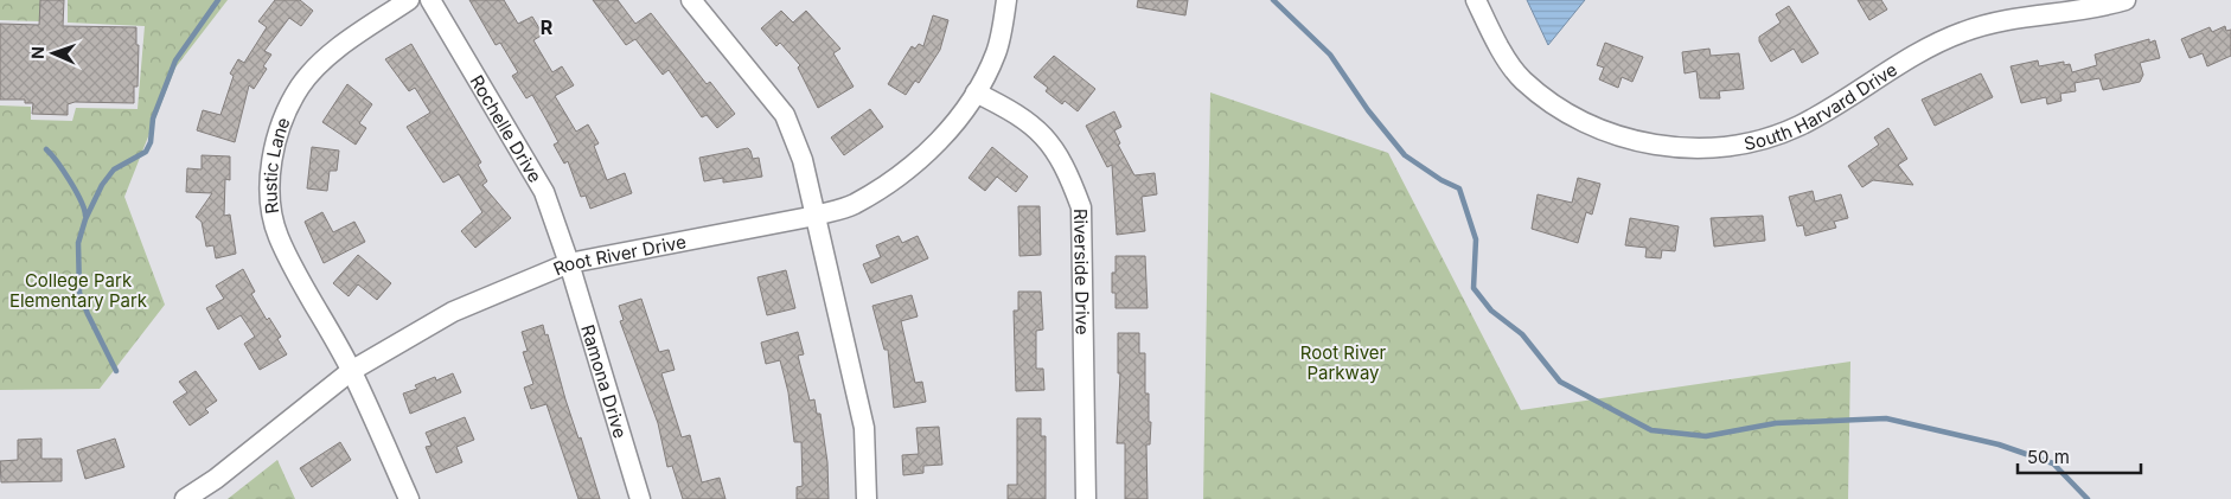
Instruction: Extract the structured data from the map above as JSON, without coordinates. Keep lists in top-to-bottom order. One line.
{"streets":{"street":["South Harvard Drive","Rochelle Drive","Rustic Lane","Root River Drive","Riverside Drive","Ramona Drive"]},"crossings":[["Rochelle Drive","Root River Drive"],["Rochelle Drive","Ramona Drive"],["Rustic Lane","Root River Drive"],["Root River Drive","Riverside Drive"],["Root River Drive","Ramona Drive"]],"districts":["R"],"parks":["College Park Elementary Park","Root River Parkway"],"scale_bar":"50 m","north":"left"}
